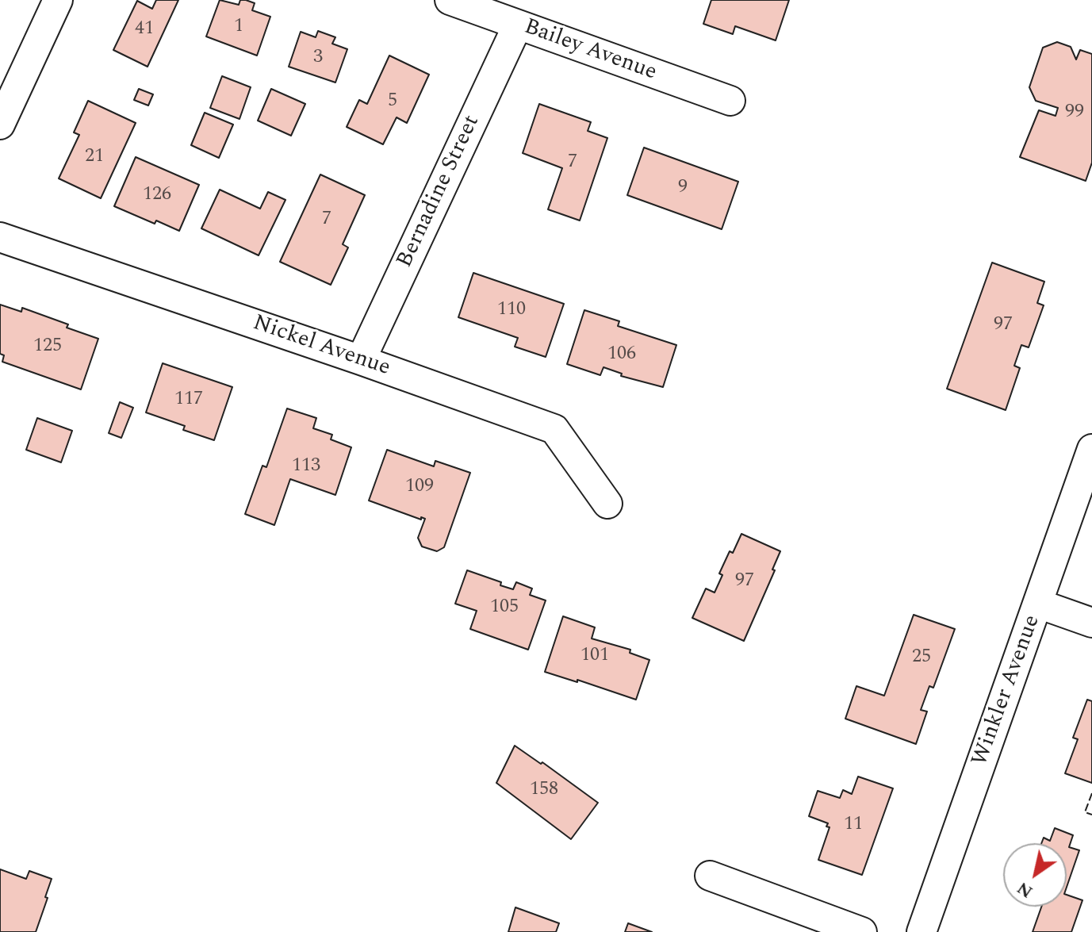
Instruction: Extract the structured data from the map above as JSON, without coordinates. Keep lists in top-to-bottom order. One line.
{"streets":{"street":["Bailey Avenue","Bernadine Street","Nickel Avenue","Winkler Avenue"]},"crossings":[["Bailey Avenue","Bernadine Street"],["Bernadine Street","Nickel Avenue"]],"house_numbers":["1","41","3","5","99","21","7","9","126","7","110","97","125","106","117","113","109","97","105","101","25","158","11"],"north":"bottom left"}
